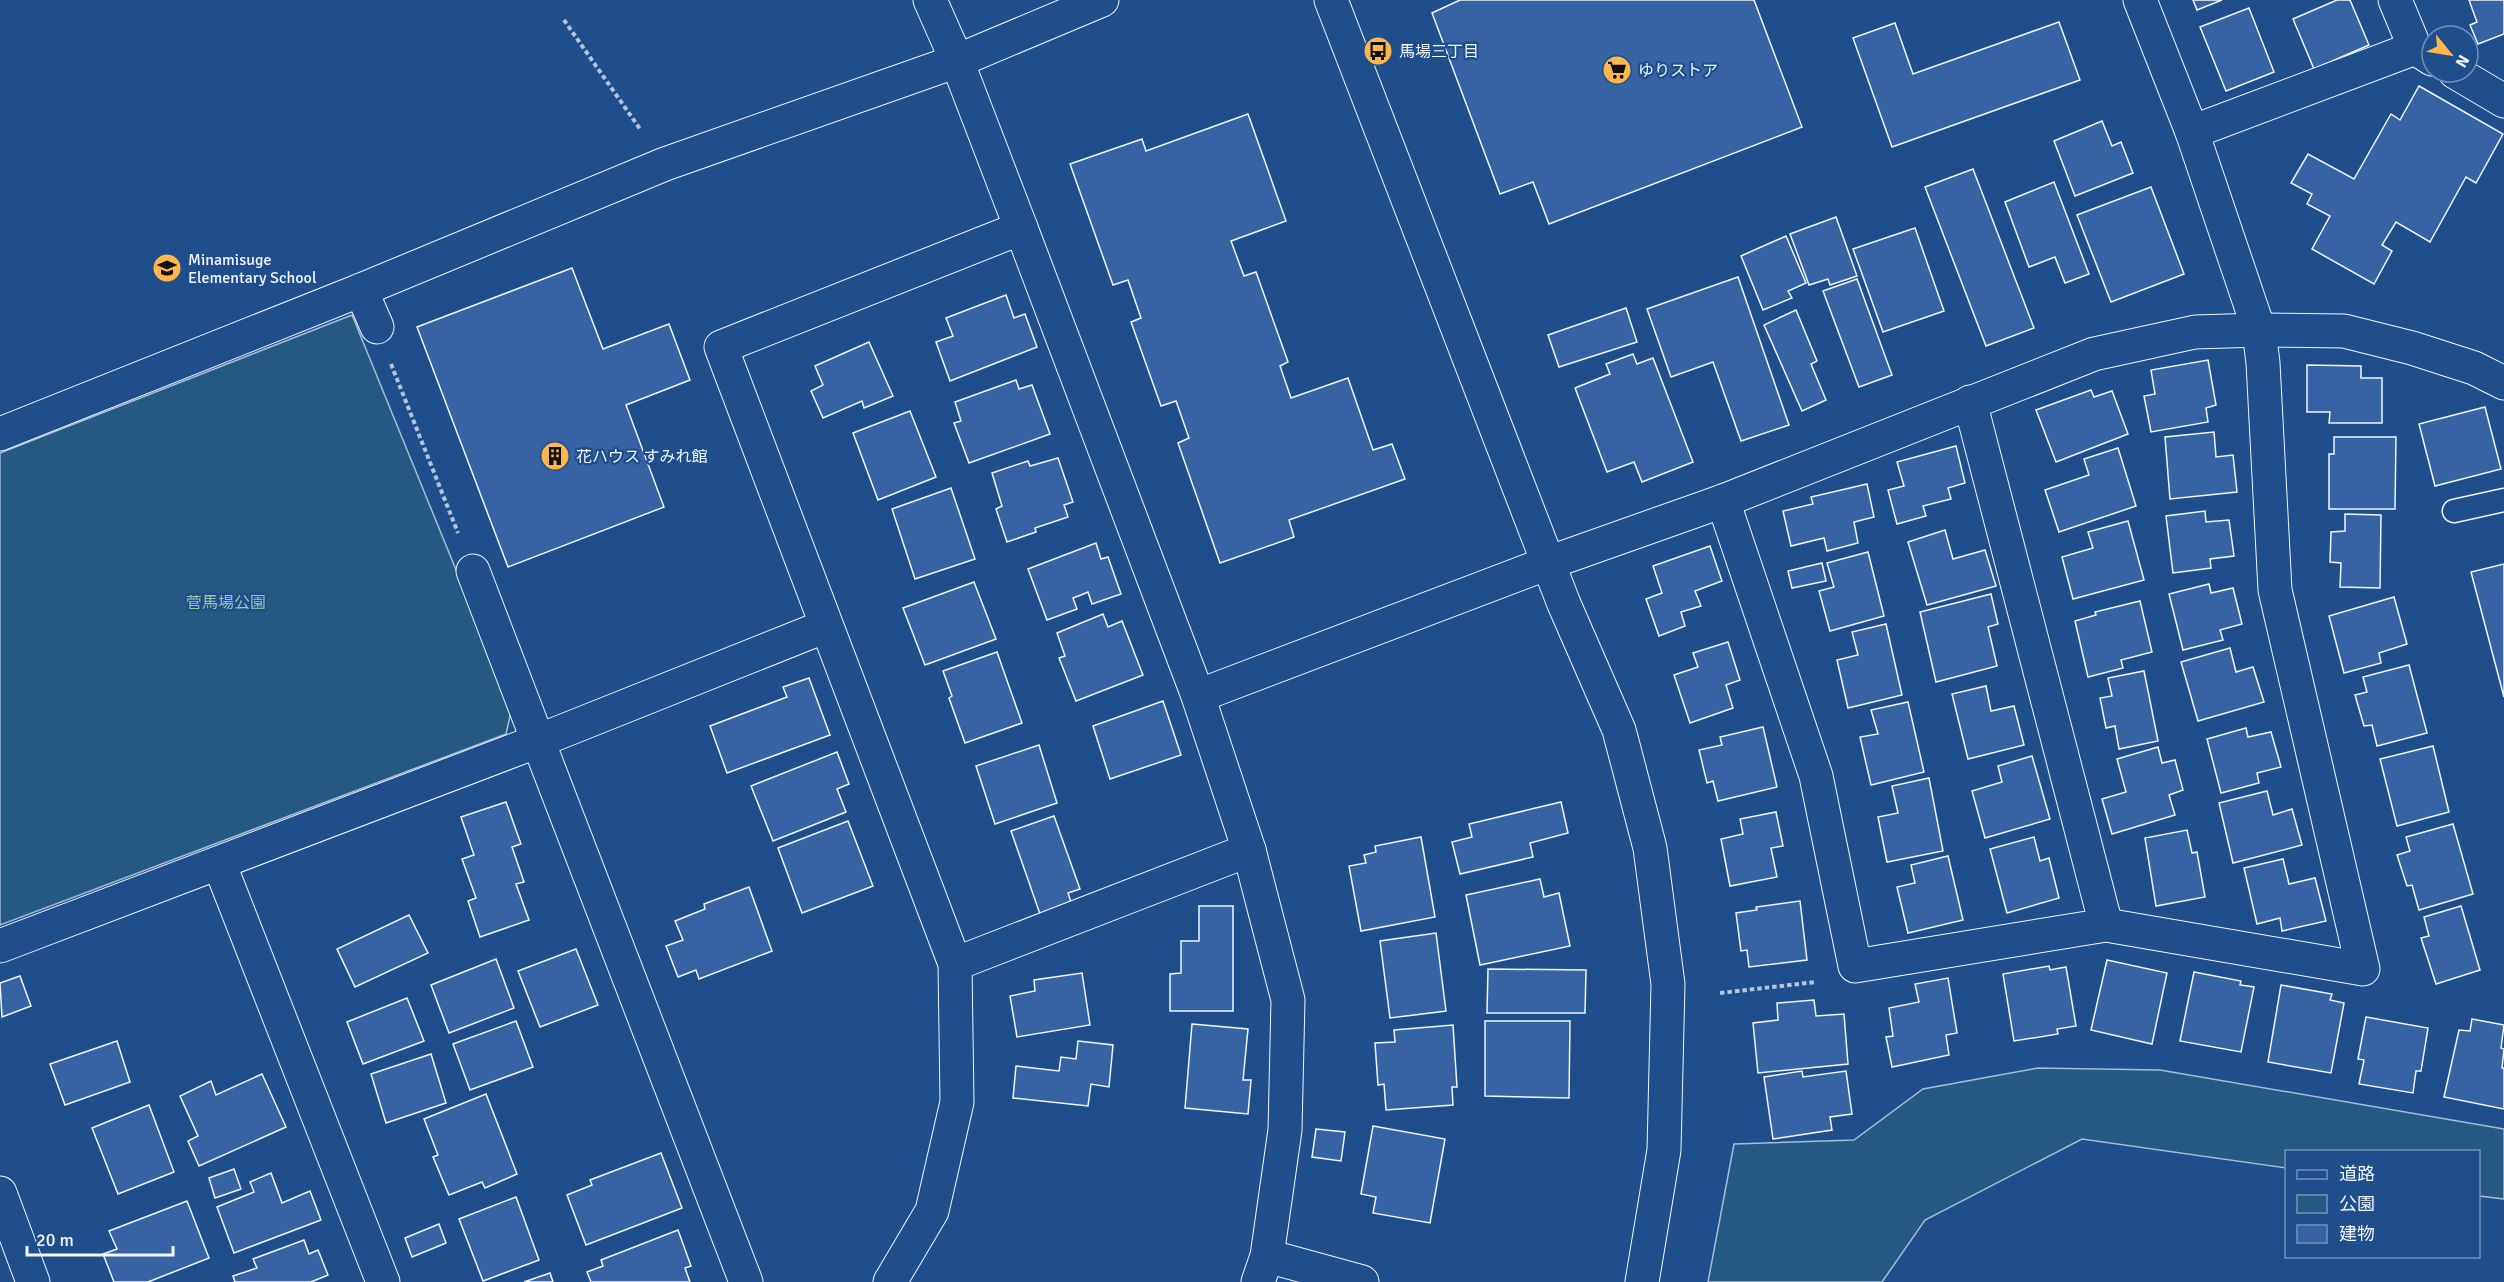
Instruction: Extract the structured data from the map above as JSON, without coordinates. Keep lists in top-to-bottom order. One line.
{"parks":["菅馬場公園"],"places":{"bus stop":["馬場三丁目"],"supermarket":["ゆりストア"],"school or university":["Minamisuge Elementary School"],"building":["花ハウス すみれ館"]},"legend":["道路","公園","建物"],"scale_bar":"20 m","north":"bottom right"}
